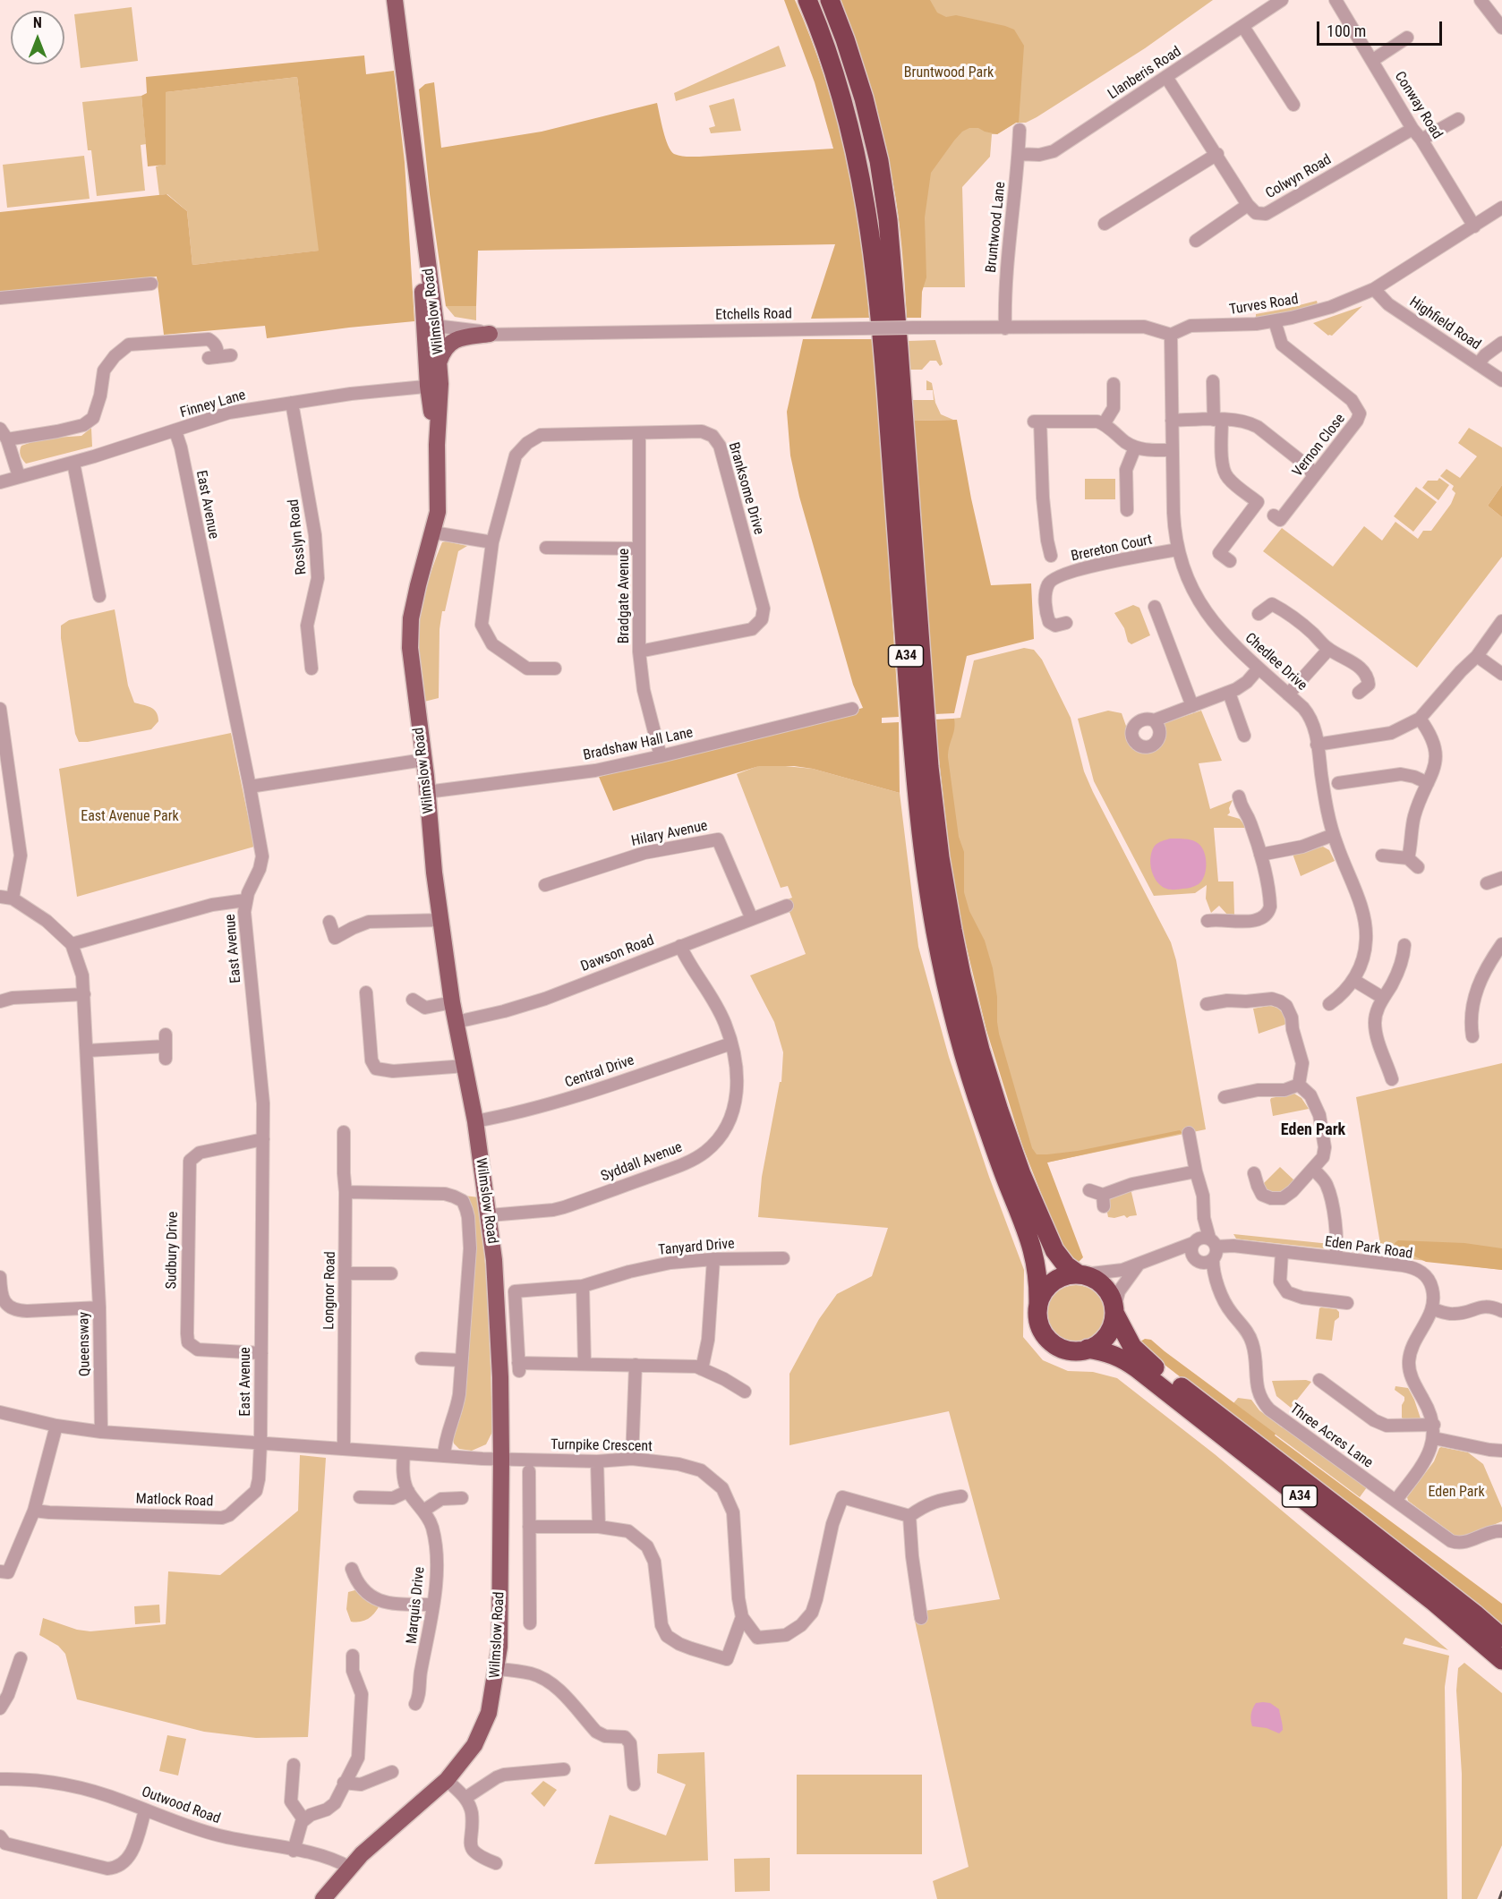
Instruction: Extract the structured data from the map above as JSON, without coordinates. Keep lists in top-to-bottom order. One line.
{"streets":{"highway":["A34"],"main road":["Wilmslow Road"],"street":["Llanberis Road","Conway Road","Colwyn Road","Bruntwood Lane","Turves Road","Etchells Road","Highfield Road","Finney Lane","Vernon Close","Branksome Drive","East Avenue","Rosslyn Road","Brereton Court","Bradgate Avenue","Chedlee Drive","Bradshaw Hall Lane","Hilary Avenue","Dawson Road","Central Drive","Syddall Avenue","Tanyard Drive","Eden Park Road","Sudbury Drive","Longnor Road","Queensway","Three Acres Lane","Turnpike Crescent","Matlock Road","Marquis Drive","Outwood Road"]},"crossings":[["Llanberis Road","Colwyn Road"],["Llanberis Road","Bruntwood Lane"],["Conway Road","Colwyn Road"],["Conway Road","Turves Road"],["Bruntwood Lane","Etchells Road"],["Turves Road","Highfield Road"],["Turves Road","Vernon Close"],["Turves Road","Chedlee Drive"],["Wilmslow Road","Etchells Road"],["Wilmslow Road","Finney Lane"],["Wilmslow Road","Bradshaw Hall Lane"],["Wilmslow Road","Dawson Road"],["Wilmslow Road","Central Drive"],["Wilmslow Road","Syddall Avenue"],["Wilmslow Road","Longnor Road"],["Wilmslow Road","Turnpike Crescent"],["Wilmslow Road","Outwood Road"],["Finney Lane","East Avenue"],["Finney Lane","Rosslyn Road"],["Branksome Drive","Bradgate Avenue"],["East Avenue","Sudbury Drive"],["East Avenue","Matlock Road"],["Brereton Court","Chedlee Drive"],["Bradgate Avenue","Bradshaw Hall Lane"],["A34","Eden Park Road"],["Hilary Avenue","Dawson Road"],["Dawson Road","Syddall Avenue"],["Central Drive","Syddall Avenue"],["Eden Park Road","Three Acres Lane"]],"districts":["Eden Park"],"parks":["Bruntwood Park","East Avenue Park","Eden Park"],"scale_bar":"100 m","north":"top"}
